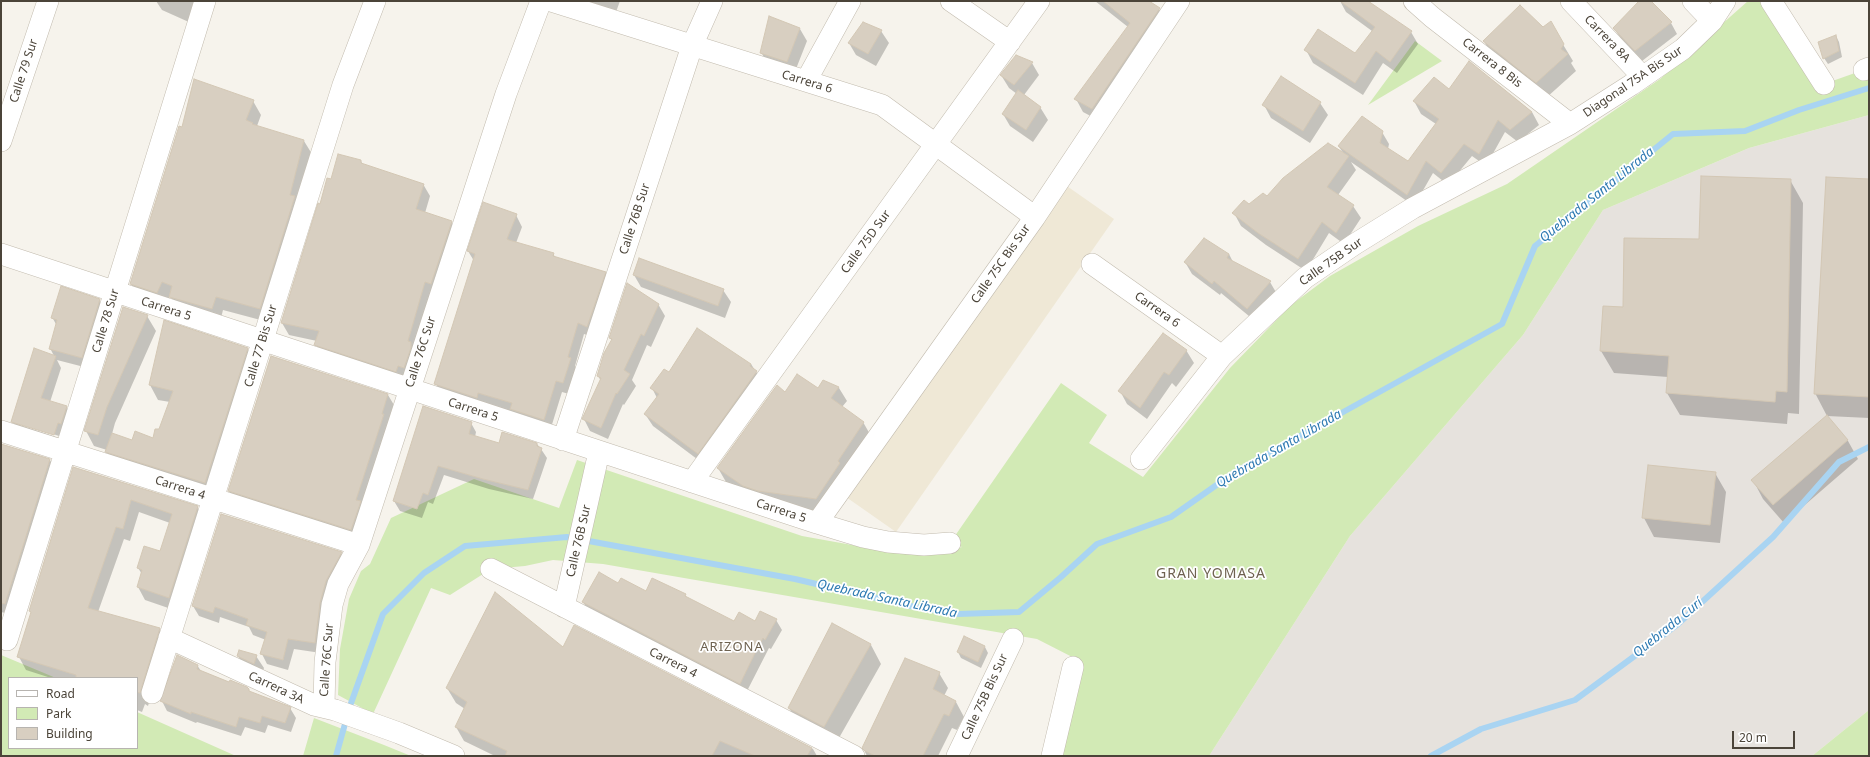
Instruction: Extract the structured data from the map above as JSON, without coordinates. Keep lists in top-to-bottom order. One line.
{"streets":{"street":["Carrera 8A","Carrera 8 Bis","Calle 79 Sur","Carrera 6","Diagonal 75A Bis Sur","Calle 76B Sur","Calle 75D Sur","Calle 75B Sur","Calle 75C Bis Sur","Carrera 5","Calle 78 Sur","Calle 77 Bis Sur","Calle 76C Sur","Carrera 4","Carrera 3A","Calle 75B Bis Sur"]},"crossings":[["Carrera 8A","Diagonal 75A Bis Sur"],["Carrera 8 Bis","Diagonal 75A Bis Sur"],["Carrera 8 Bis","Calle 75B Sur"],["Carrera 6","Calle 76B Sur"],["Carrera 6","Calle 75D Sur"],["Carrera 6","Calle 75B Sur"],["Carrera 6","Calle 75C Bis Sur"],["Diagonal 75A Bis Sur","Calle 75B Sur"],["Calle 76B Sur","Carrera 5"],["Calle 76B Sur","Carrera 4"],["Calle 75D Sur","Carrera 5"],["Calle 75C Bis Sur","Carrera 5"],["Carrera 5","Calle 78 Sur"],["Carrera 5","Calle 77 Bis Sur"],["Carrera 5","Calle 76C Sur"],["Calle 78 Sur","Carrera 4"],["Calle 77 Bis Sur","Carrera 4"],["Calle 77 Bis Sur","Carrera 3A"],["Calle 76C Sur","Carrera 4"],["Calle 76C Sur","Carrera 3A"]],"districts":["GRAN YOMASA","ARIZONA"],"water":["Quebrada Santa Librada","Quebrada Curí"],"legend":["Road","Park","Building"],"scale_bar":"20 m"}
